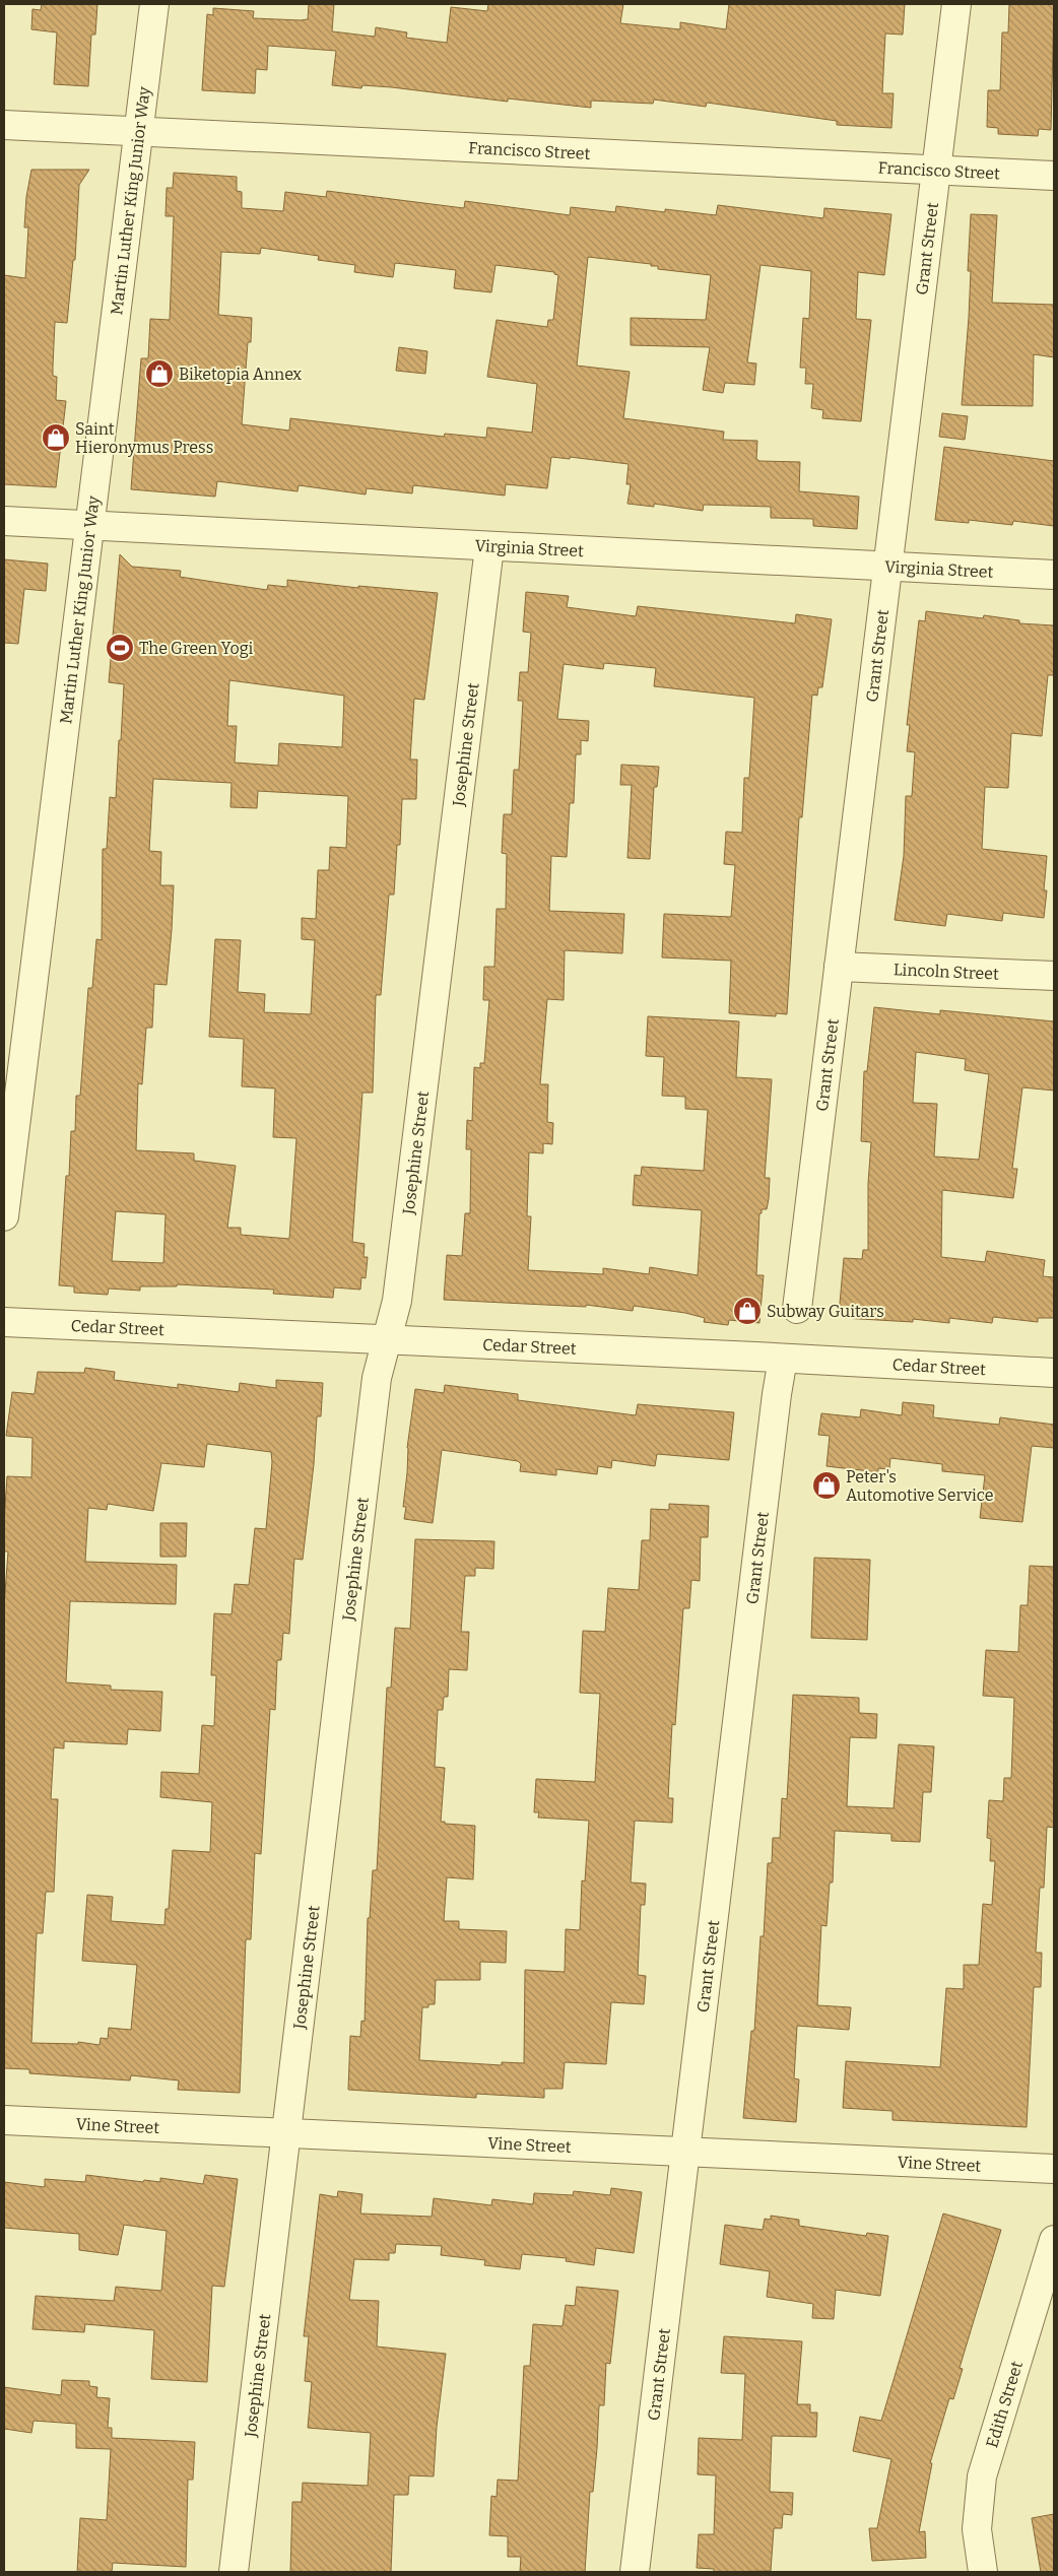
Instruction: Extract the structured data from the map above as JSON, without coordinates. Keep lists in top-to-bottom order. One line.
{"streets":{"street":["Francisco Street","Martin Luther King Junior Way","Grant Street","Virginia Street","Josephine Street","Lincoln Street","Cedar Street","Vine Street","Edith Street"]},"crossings":[["Francisco Street","Martin Luther King Junior Way"],["Francisco Street","Grant Street"],["Martin Luther King Junior Way","Virginia Street"],["Grant Street","Virginia Street"],["Grant Street","Lincoln Street"],["Grant Street","Cedar Street"],["Grant Street","Vine Street"],["Virginia Street","Josephine Street"],["Josephine Street","Cedar Street"],["Josephine Street","Vine Street"]],"places":{"shop":["Biketopia Annex","Saint Hieronymus Press","Subway Guitars","Peter's Automotive Service"],"sports":["The Green Yogi"]}}
